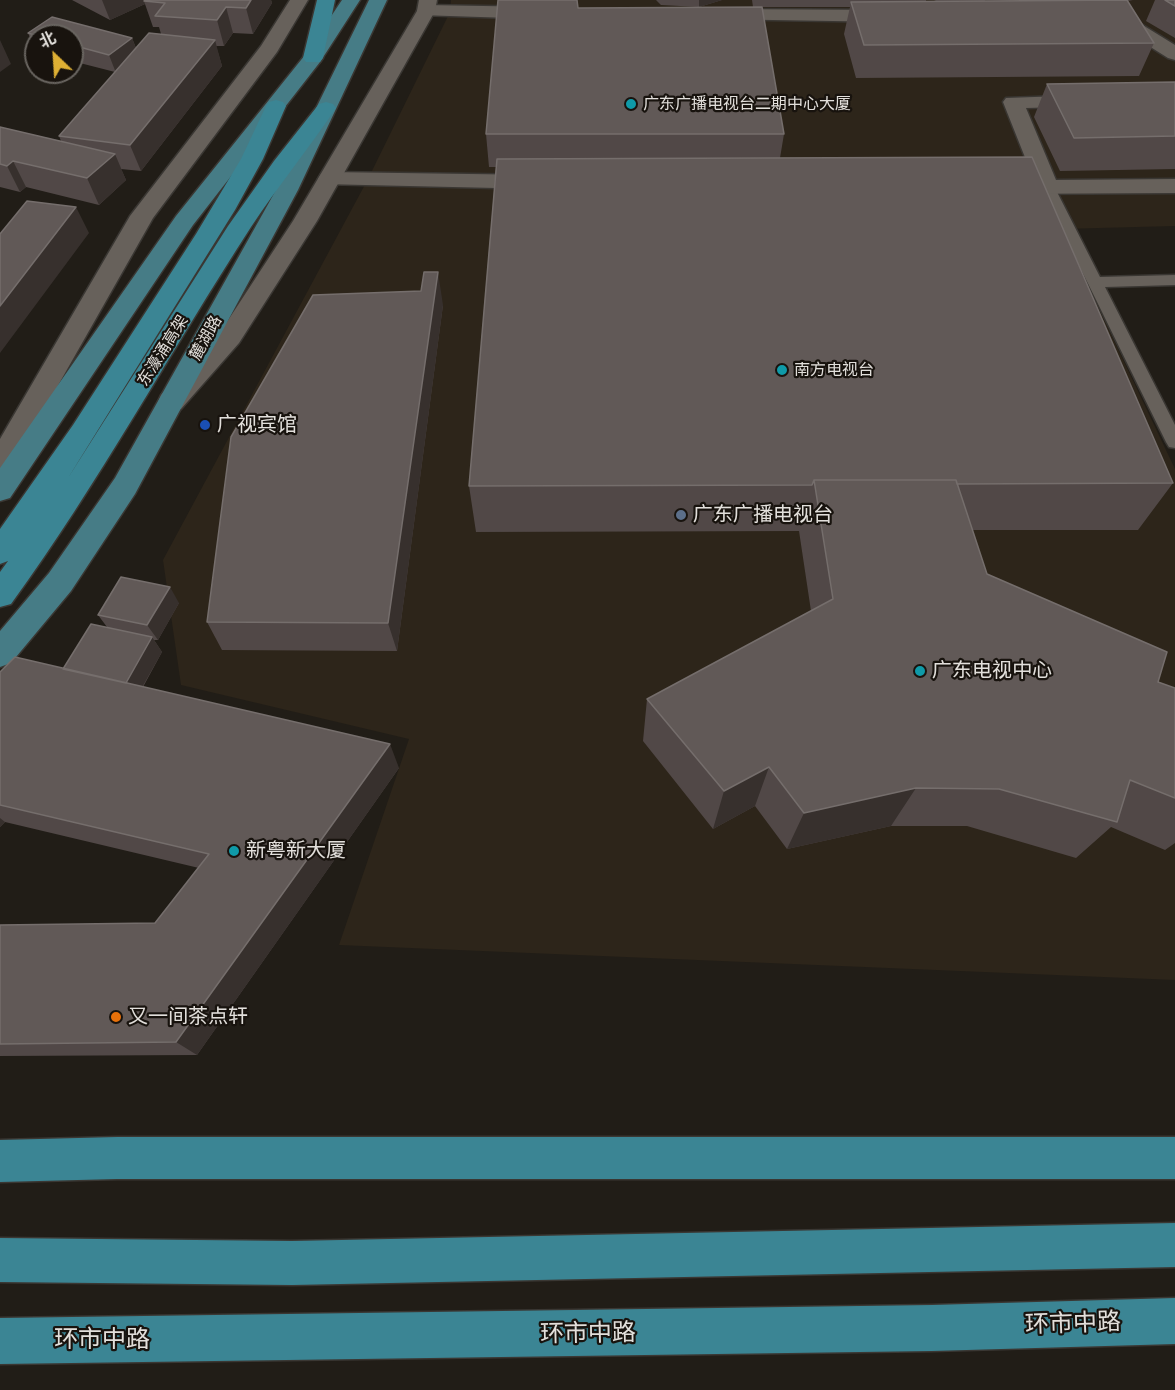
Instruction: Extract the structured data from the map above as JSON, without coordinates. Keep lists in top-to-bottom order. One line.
{"streets":{"highway":["东濠涌高架","环市中路"],"main road":["麓湖路"]},"crossings":[["麓湖路","东濠涌高架"]],"places":["广东广播电视台二期中心大厦","南方电视台","广视宾馆","广东广播电视台","广东电视中心","新粤新大厦","又一间茶点轩"],"north":"top left"}
